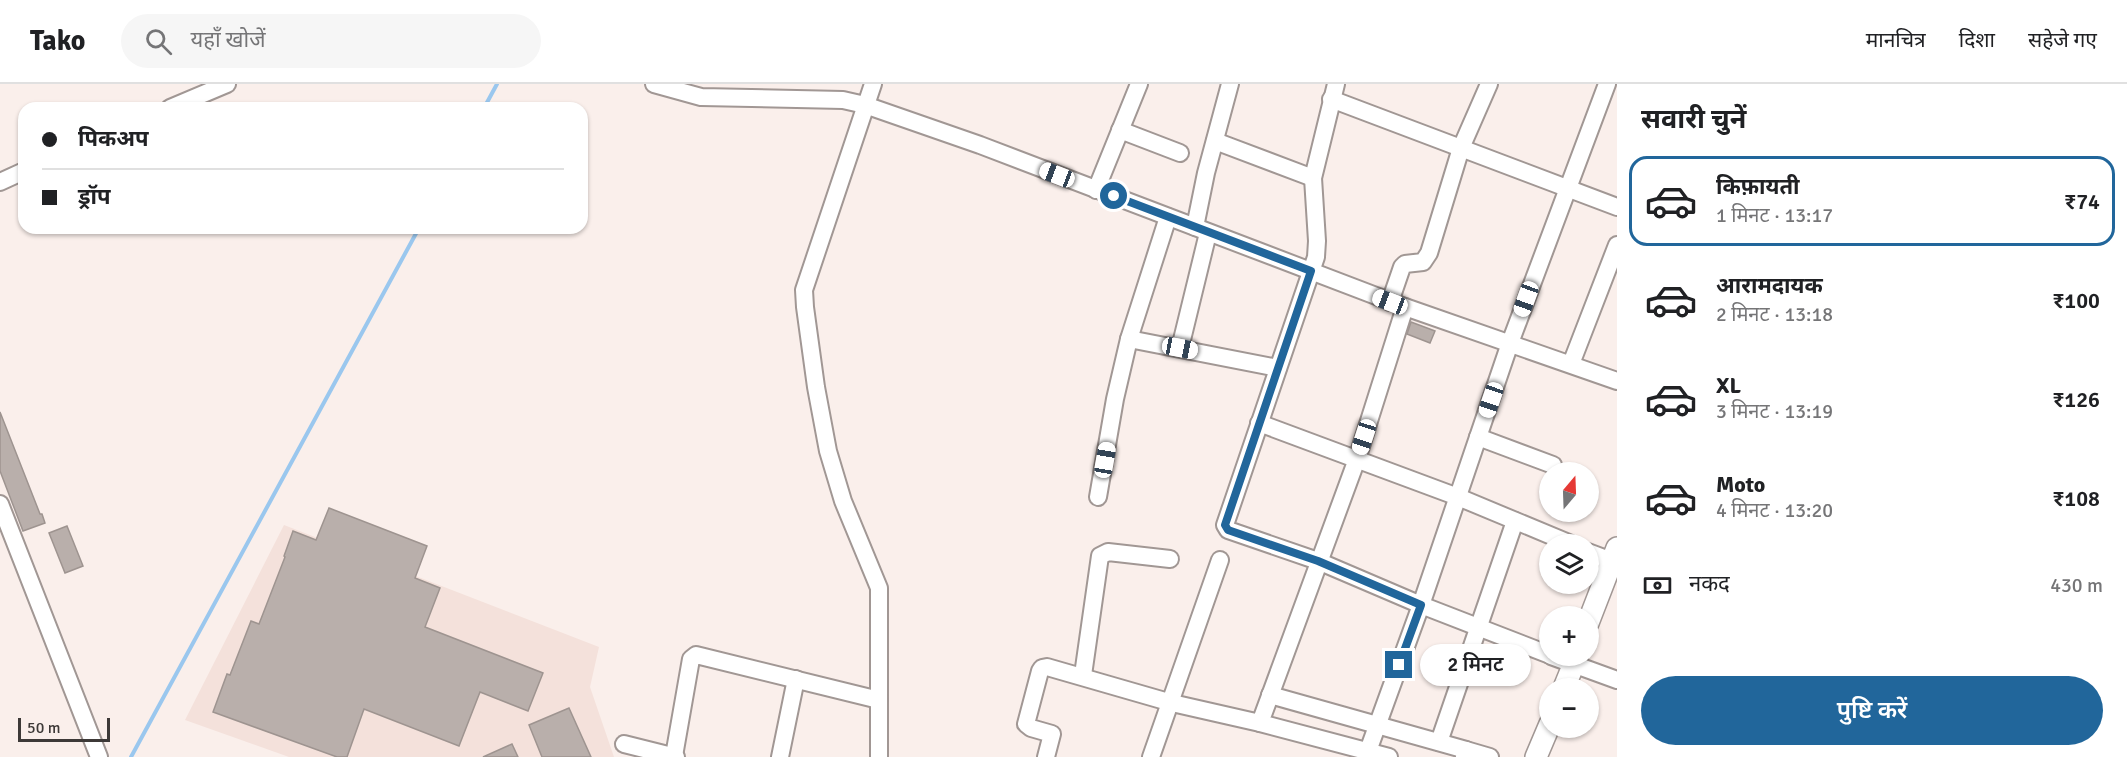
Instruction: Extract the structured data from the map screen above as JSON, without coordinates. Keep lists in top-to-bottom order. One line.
{"scale_bar":"50 m","north":"top","page":{"header":"Tako","search":"यहाँ खोजें","nav":["मानचित्र","दिशा","सहेजे गए"],"heading":"सवारी चुनें","banner":["पिकअप","ड्रॉप"],"list":[{"name":"किफ़ायती","note":"1 मिनट · 13:17","value":"₹74"},{"name":"आरामदायक","note":"2 मिनट · 13:18","value":"₹100"},{"name":"XL","note":"3 मिनट · 13:19","value":"₹126"},{"name":"Moto","note":"4 मिनट · 13:20","value":"₹108"}],"map_buttons":["+","−"],"pay":["नकद","430 m"],"bubble":"2 मिनट","buttons":"पुष्टि करें","scale":"50 m"}}
